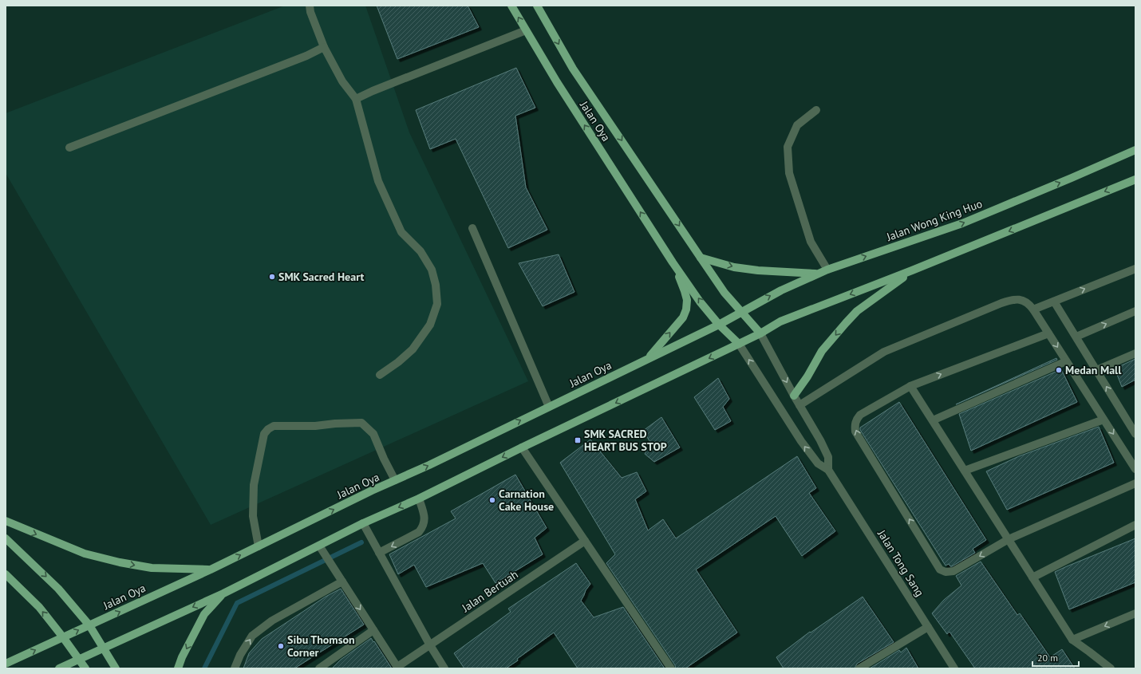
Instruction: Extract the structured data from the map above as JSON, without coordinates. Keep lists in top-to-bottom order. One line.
{"streets":{"main road":["Jalan Oya","Jalan Wong King Huo"],"street":["Jalan Tong Sang","Jalan Bertuah"]},"crossings":[["Jalan Oya","Jalan Wong King Huo"],["Jalan Oya","Jalan Tong Sang"]],"places":{"other":["SMK Sacred Heart","Medan Mall","Carnation Cake House","Sibu Thomson Corner"],"transit":["SMK SACRED HEART BUS STOP"]},"scale_bar":"20 m"}
